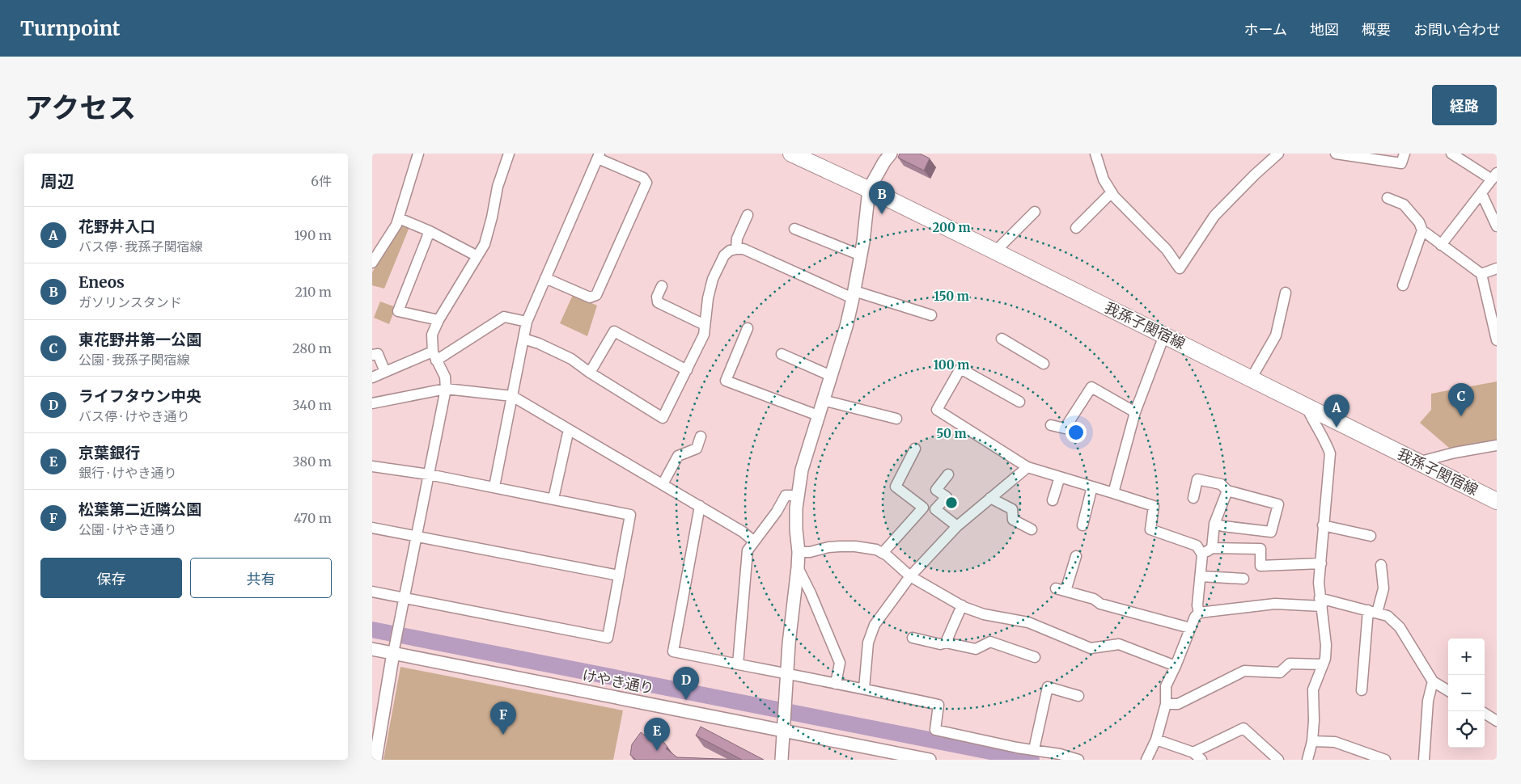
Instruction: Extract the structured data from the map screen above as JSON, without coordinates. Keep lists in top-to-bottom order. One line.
{"streets":{"main road":["我孫子関宿線"],"street":["けやき通り"]},"page":{"header":"Turnpoint","nav":["ホーム","地図","概要","お問い合わせ"],"title":"アクセス","buttons":["経路",["保存","共有"]],"heading":["周辺","6件"],"pins":["B","C","A","D","F","E"],"list":[{"mark":"A","name":"花野井入口","note":"バス停 · 我孫子関宿線","value":"190 m"},{"mark":"B","name":"Eneos","note":"ガソリンスタンド","value":"210 m"},{"mark":"C","name":"東花野井第一公園","note":"公園 · 我孫子関宿線","value":"280 m"},{"mark":"D","name":"ライフタウン中央","note":"バス停 · けやき通り","value":"340 m"},{"mark":"E","name":"京葉銀行","note":"銀行 · けやき通り","value":"380 m"},{"mark":"F","name":"松葉第二近隣公園","note":"公園 · けやき通り","value":"470 m"}],"map_buttons":["+","−"]},"rings":["200 m","150 m","100 m","50 m"]}
